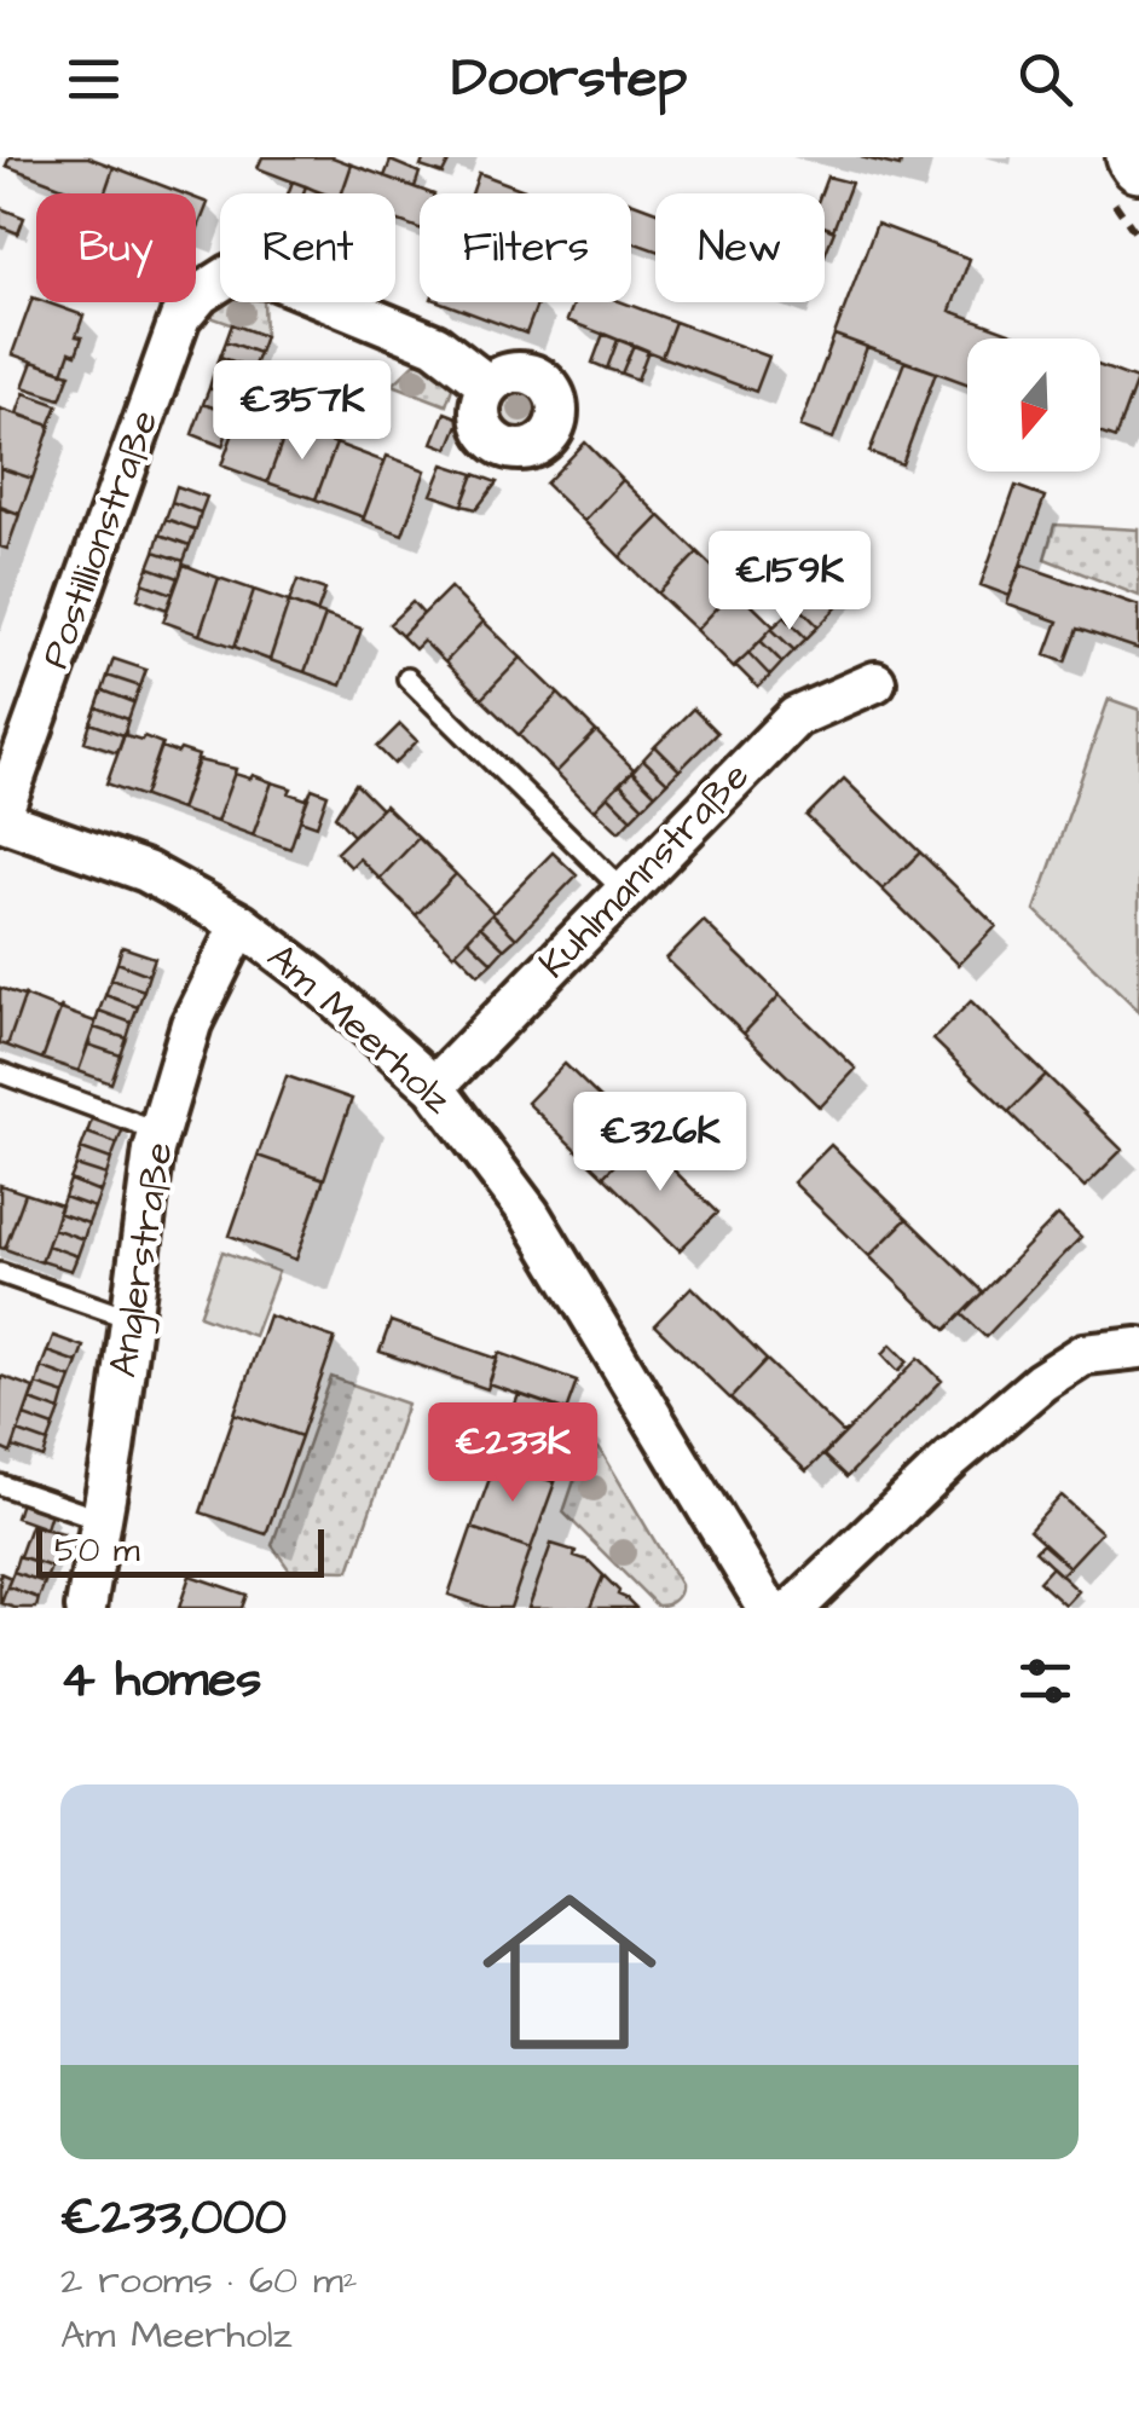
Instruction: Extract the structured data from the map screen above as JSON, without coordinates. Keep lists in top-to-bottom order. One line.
{"streets":{"street":["Postillionstraße","Kuhlmannstraße","Am Meerholz","Anglerstraße"]},"crossings":[["Postillionstraße","Am Meerholz"],["Kuhlmannstraße","Am Meerholz"],["Am Meerholz","Anglerstraße"]],"scale_bar":"50 m","north":"bottom","page":{"header":"Doorstep","chip":["Buy","Rent","Filters","New"],"price":["€357K","€159K","€326K","€233K"],"scale":"50 m","heading":"4 homes","list":[{"name":"€233,000","note":"2 rooms · 60 m² · Am Meerholz"}]}}
